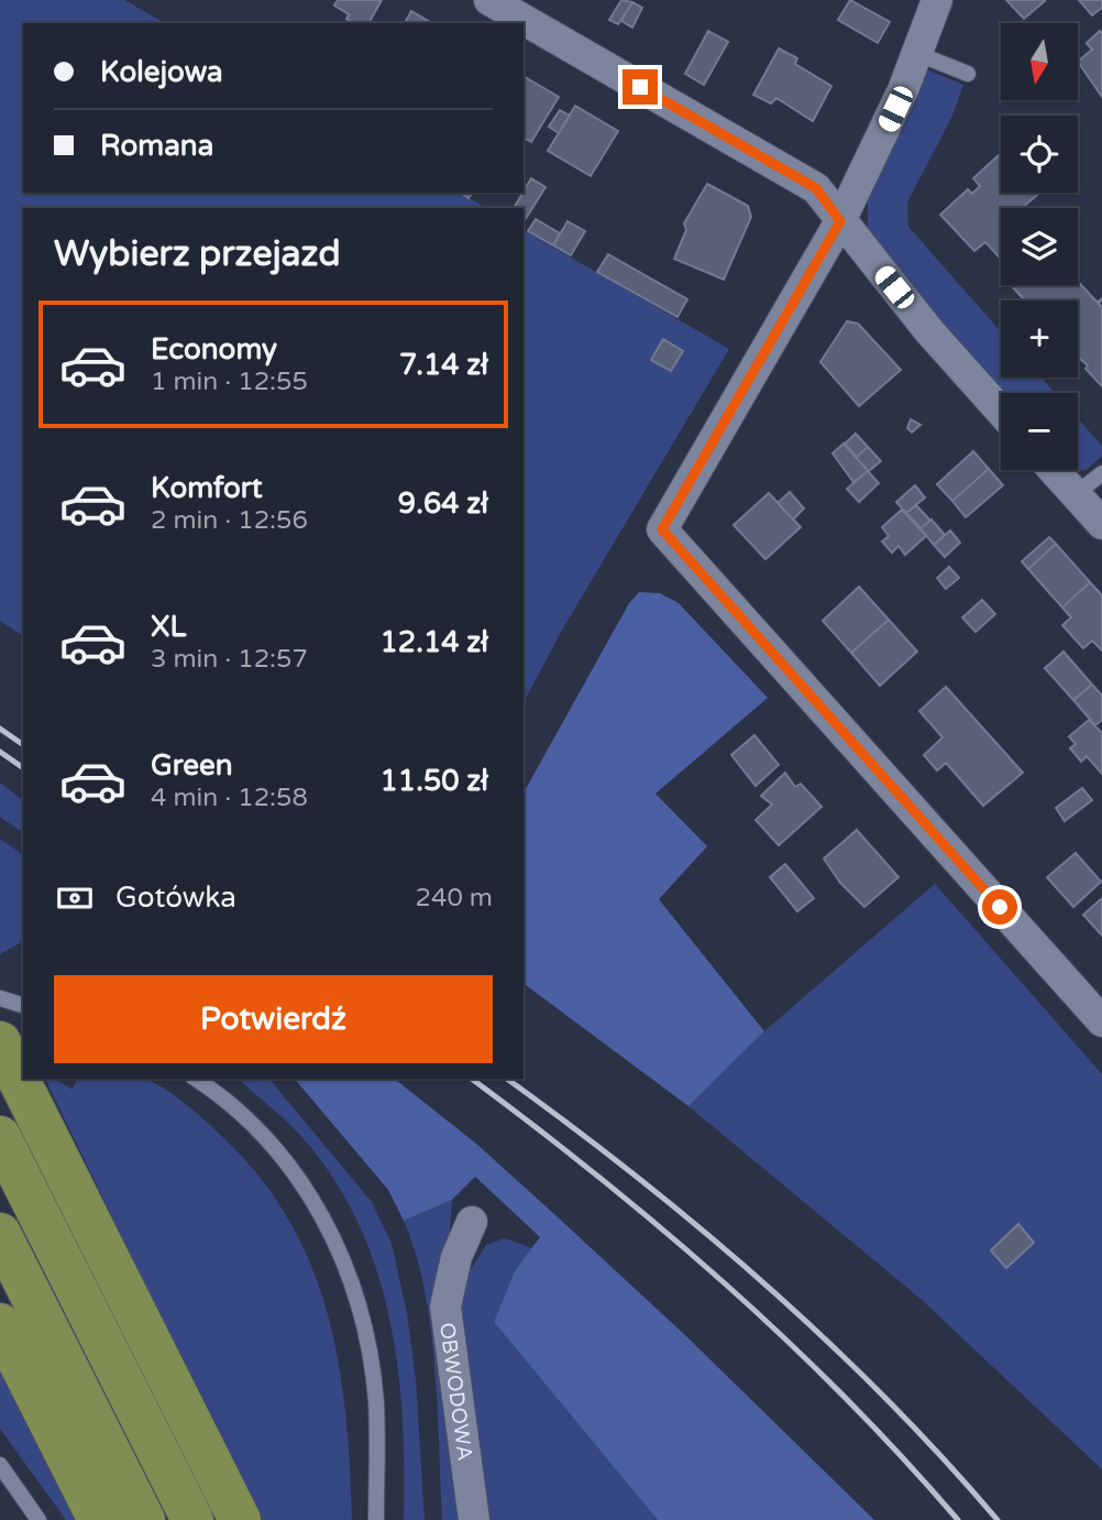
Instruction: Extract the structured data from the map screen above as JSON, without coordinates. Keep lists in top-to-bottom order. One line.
{"streets":{"street":["OBWODOWA"]},"north":"bottom","page":{"map_buttons":["+","−"],"banner":["Kolejowa","Romana"],"heading":"Wybierz przejazd","list":[{"name":"Economy","note":"1 min · 12:55","value":"7.14 zł"},{"name":"Komfort","note":"2 min · 12:56","value":"9.64 zł"},{"name":"XL","note":"3 min · 12:57","value":"12.14 zł"},{"name":"Green","note":"4 min · 12:58","value":"11.50 zł"}],"pay":["Gotówka","240 m"],"buttons":"Potwierdź"}}
